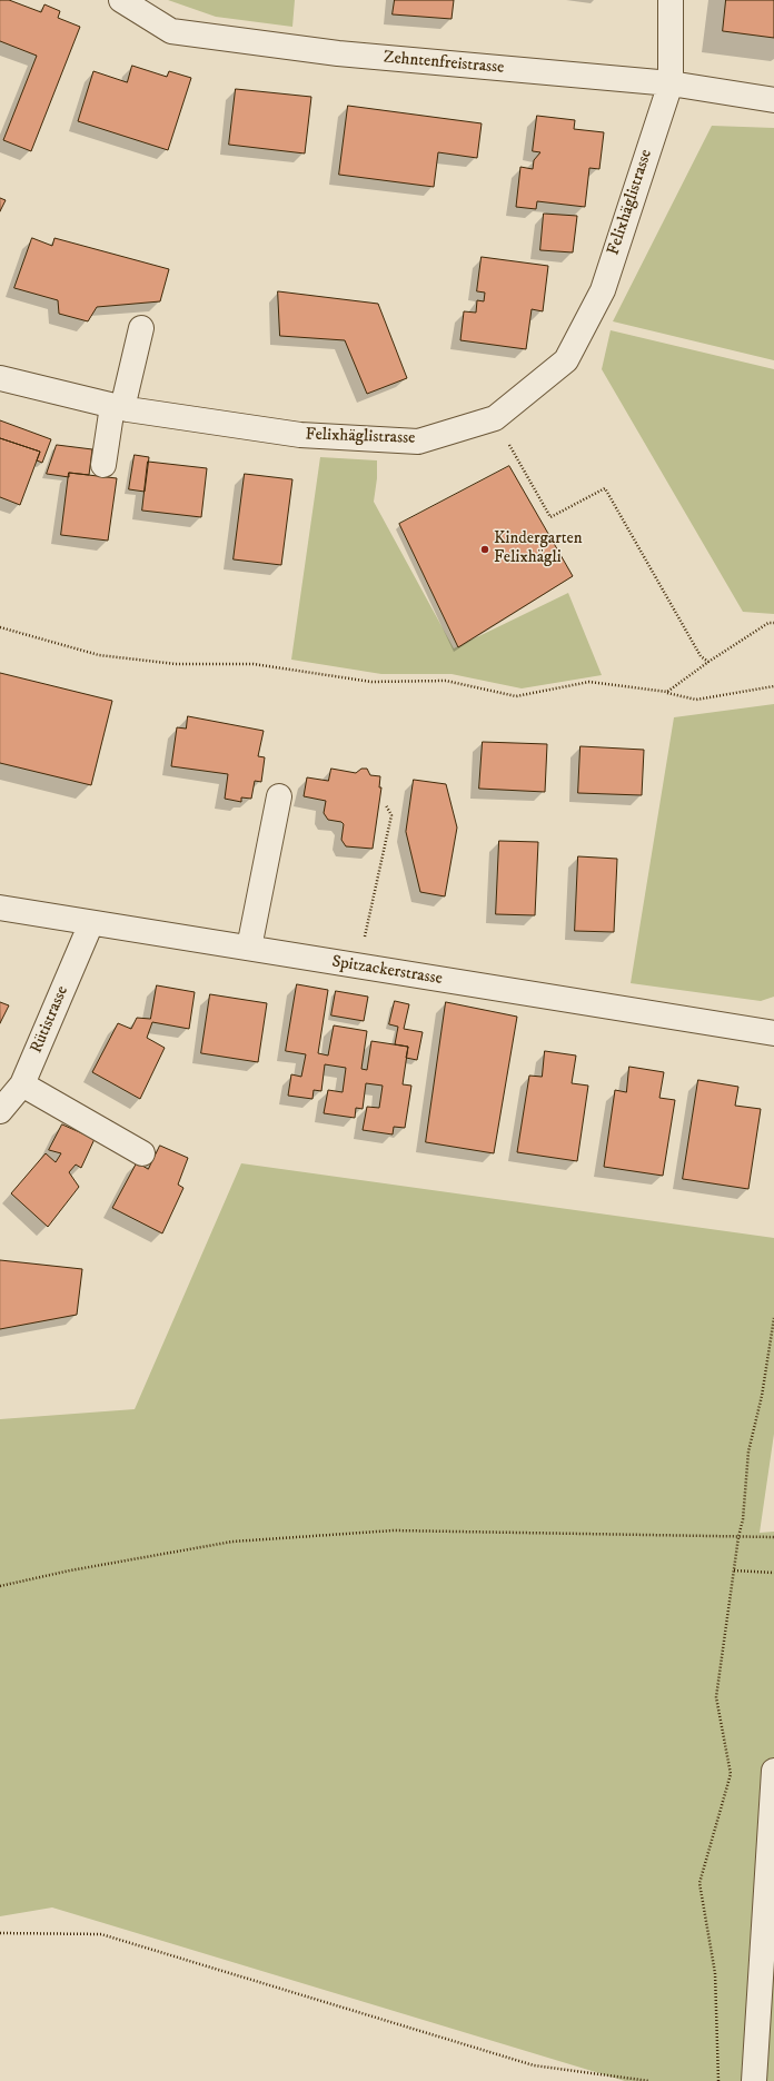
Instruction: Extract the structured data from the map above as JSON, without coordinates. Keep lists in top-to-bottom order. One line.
{"streets":{"street":["Zehntenfreistrasse","Felixhäglistrasse","Spitzackerstrasse","Rütistrasse"]},"crossings":[["Zehntenfreistrasse","Felixhäglistrasse"],["Spitzackerstrasse","Rütistrasse"]],"places":["Kindergarten Felixhägli"]}
